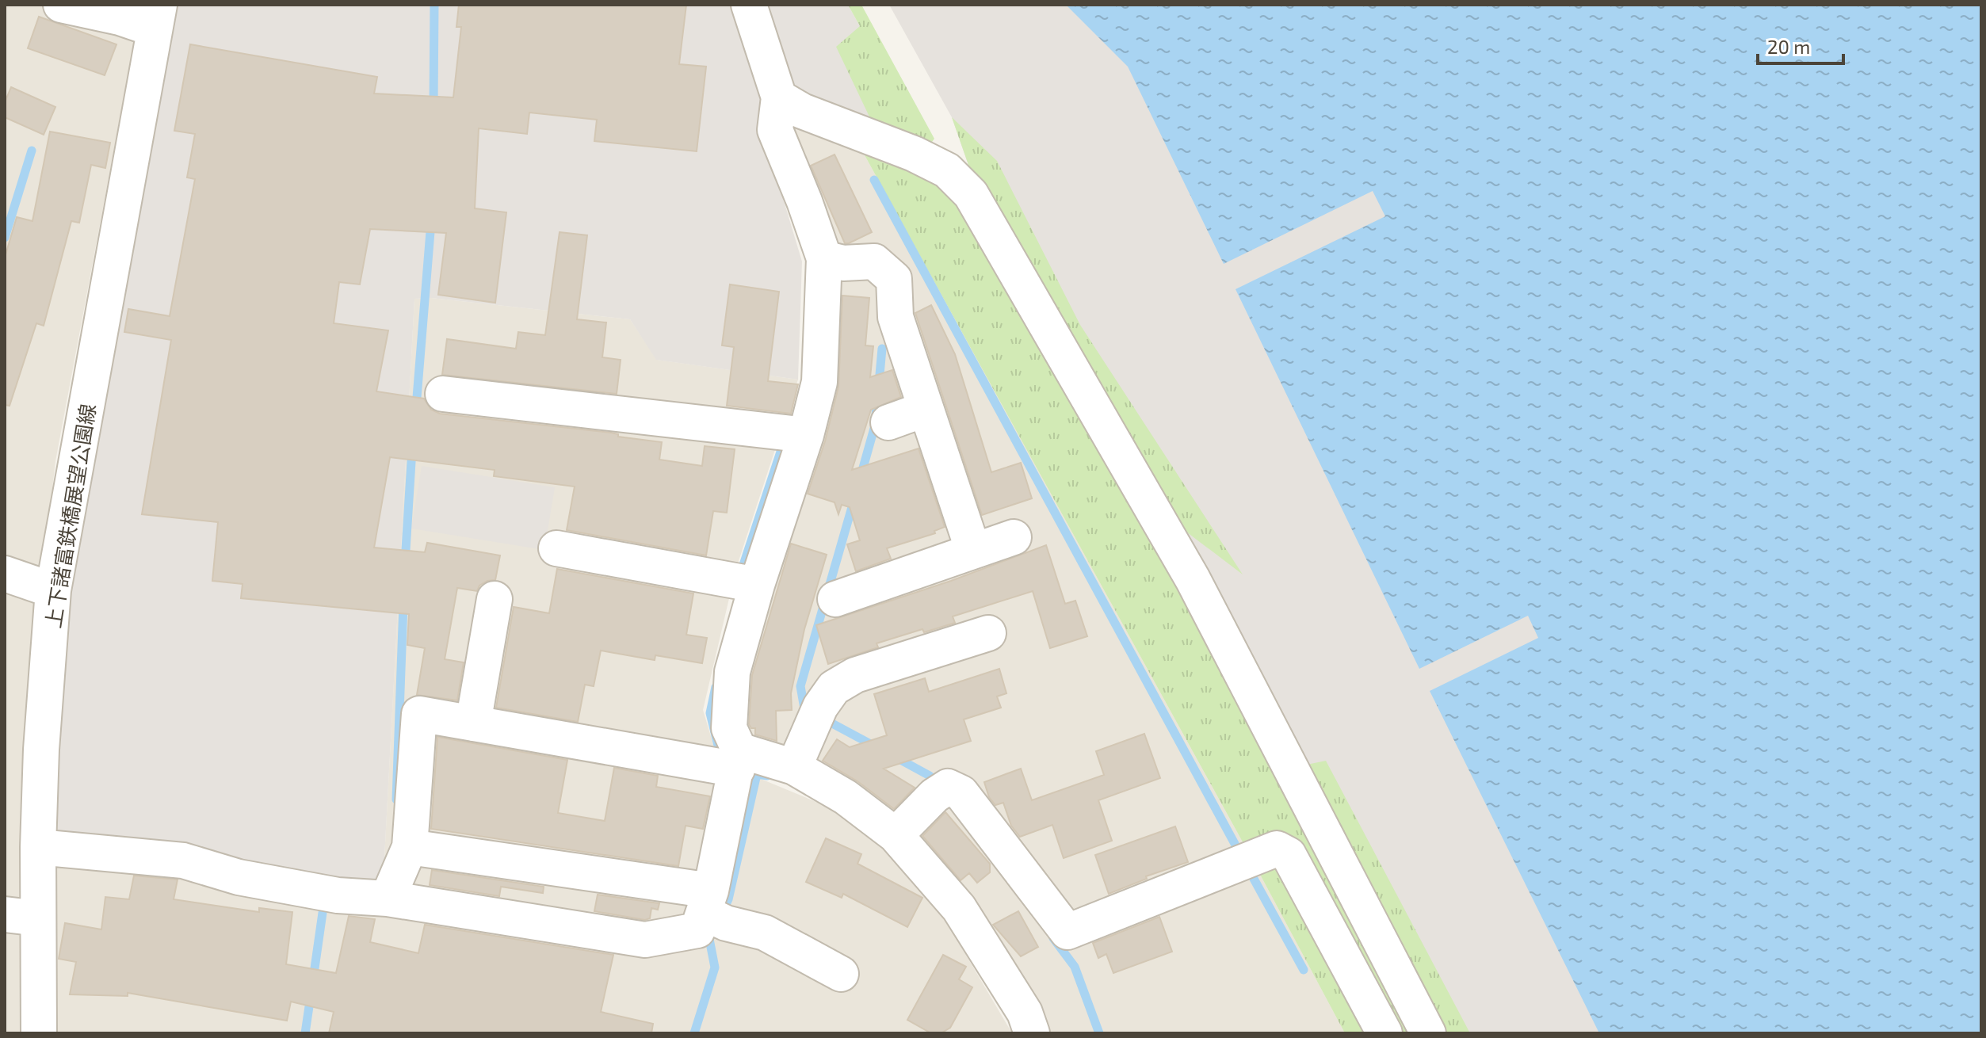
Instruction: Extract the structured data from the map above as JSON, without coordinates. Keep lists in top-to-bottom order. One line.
{"streets":{"street":["上下諸富鉄橋展望公園線"]},"scale_bar":"20 m"}
